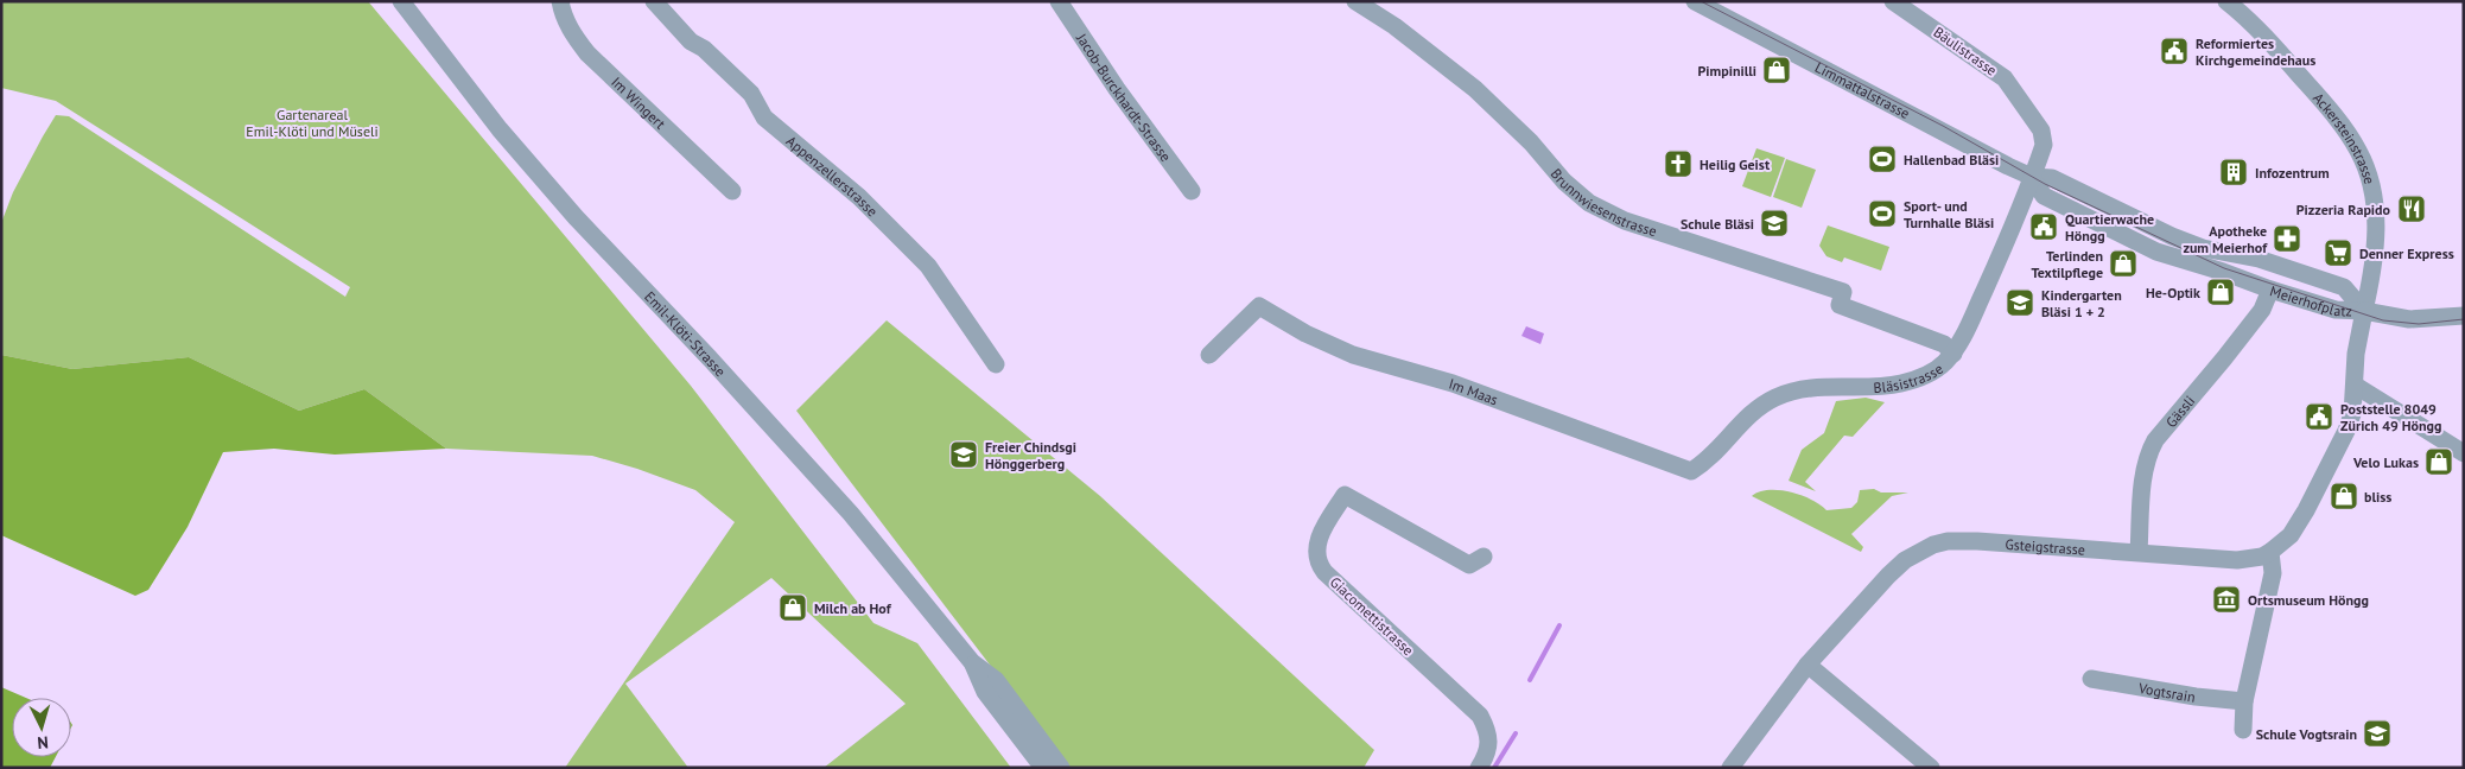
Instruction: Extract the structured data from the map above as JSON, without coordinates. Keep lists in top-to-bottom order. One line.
{"streets":{"street":["Bäulistrasse","Limmattalstrasse","Jacob-Burckhardt-Strasse","Im Wingert","Ackersteinstrasse","Appenzellerstrasse","Brunnwiesenstrasse","Meierhofplatz","Emil-Klöti-Strasse","Bläsistrasse","Im Maas","Gässli","Gsteigstrasse","Giacomettistrasse","Vogtsrain"]},"crossings":[["Bäulistrasse","Limmattalstrasse"],["Bäulistrasse","Bläsistrasse"],["Limmattalstrasse","Meierhofplatz"],["Limmattalstrasse","Bläsistrasse"],["Ackersteinstrasse","Meierhofplatz"],["Ackersteinstrasse","Gsteigstrasse"],["Brunnwiesenstrasse","Bläsistrasse"],["Meierhofplatz","Gässli"],["Bläsistrasse","Im Maas"],["Gässli","Gsteigstrasse"]],"parks":["Gartenareal Emil-Klöti und Müseli"],"places":{"public building":["Reformiertes Kirchgemeindehaus","Quartierwache Höngg","Poststelle 8049 Zürich 49 Höngg"],"shop":["Pimpinilli","Terlinden Textilpflege","He-Optik","Velo Lukas","bliss","Milch ab Hof"],"sports":["Hallenbad Bläsi","Sport- und Turnhalle Bläsi"],"church":["Heilig Geist"],"building":["Infozentrum"],"restaurant":["Pizzeria Rapido"],"school or university":["Schule Bläsi","Kindergarten Bläsi 1 + 2","Freier Chindsgi Hönggerberg","Schule Vogtsrain"],"pharmacy":["Apotheke zum Meierhof"],"supermarket":["Denner Express"],"museum":["Ortsmuseum Höngg"]},"north":"bottom"}
